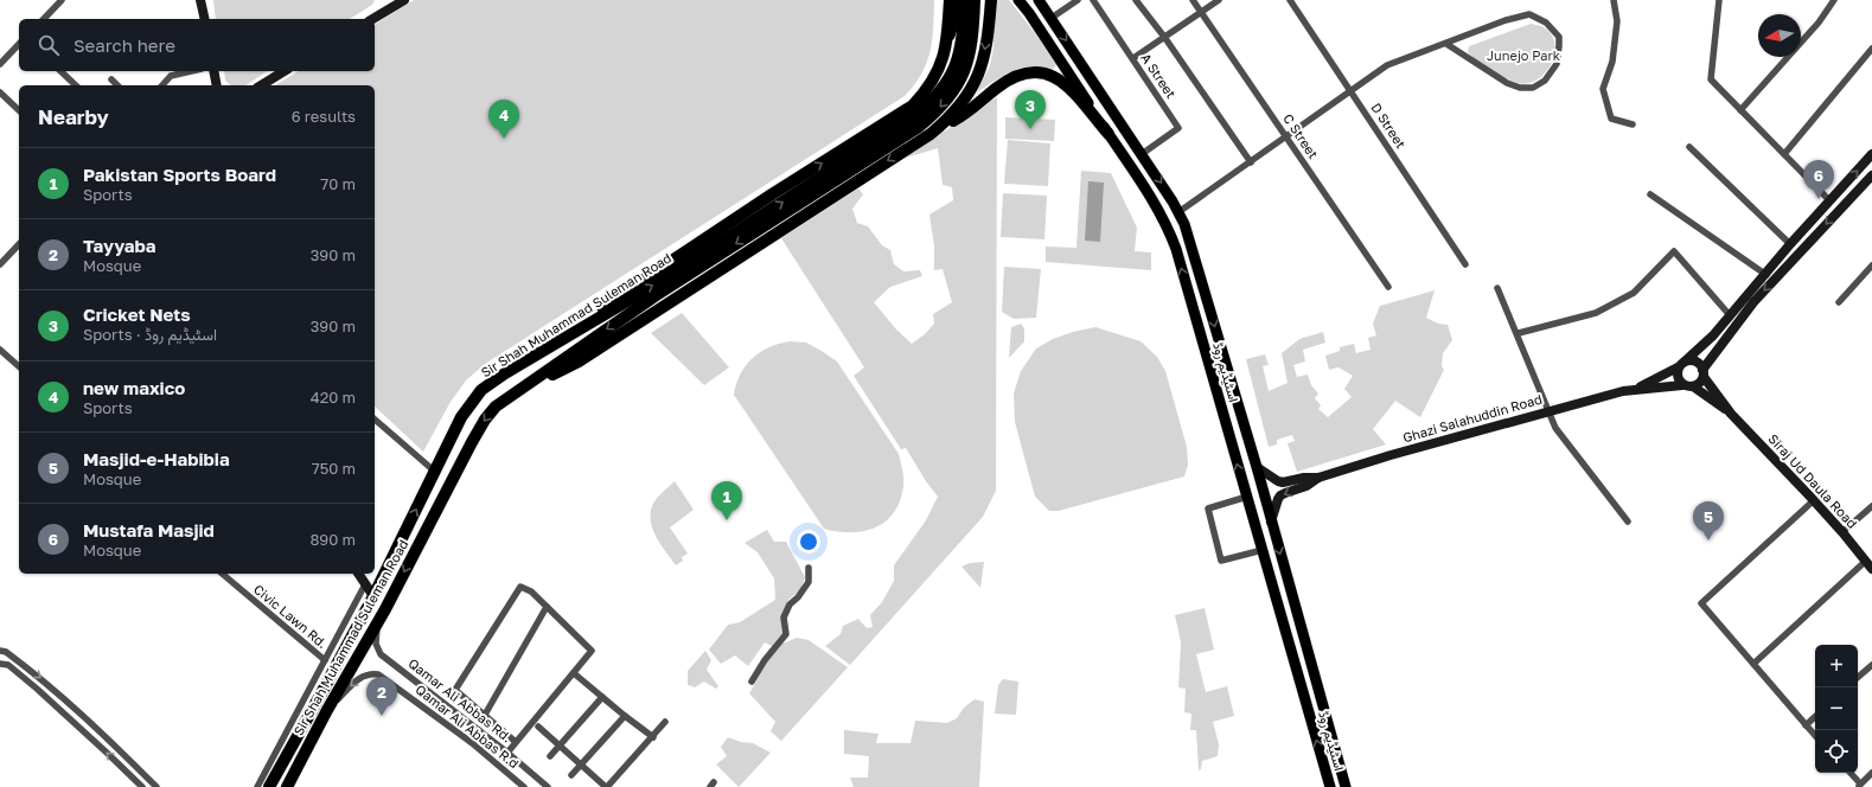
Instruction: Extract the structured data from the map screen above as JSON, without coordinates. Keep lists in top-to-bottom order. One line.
{"streets":{"highway":["Sir Shah Muhammad Suleman Road"],"main road":["اسٹیڈیم روڈ","Ghazi Salahuddin Road","Siraj Ud Daula Road"],"street":["A Street","D Street","C Street","Civic Lawn Rd.","Qamar Ali Abbas Rd.","Qamar Ali Abbas R.d"]},"crossings":[["A Street","اسٹیڈیم روڈ"],["Sir Shah Muhammad Suleman Road","Qamar Ali Abbas Rd."],["Sir Shah Muhammad Suleman Road","Qamar Ali Abbas R.d"],["اسٹیڈیم روڈ","Ghazi Salahuddin Road"],["Ghazi Salahuddin Road","Siraj Ud Daula Road"]],"one_way":["Qamar Ali Abbas R.d"],"parks":["Junejo Park"],"north":"left","page":{"search":"Search here","heading":["Nearby","6 results"],"pins":["3","4","6","1","5","2"],"list":[{"mark":"1","name":"Pakistan Sports Board","note":"Sports","value":"70 m"},{"mark":"2","name":"Tayyaba","note":"Mosque","value":"390 m"},{"mark":"3","name":"Cricket Nets","note":"Sports · اسٹیڈیم روڈ","value":"390 m"},{"mark":"4","name":"new maxico","note":"Sports","value":"420 m"},{"mark":"5","name":"Masjid-e-Habibia","note":"Mosque","value":"750 m"},{"mark":"6","name":"Mustafa Masjid","note":"Mosque","value":"890 m"}],"map_buttons":["+","−"]}}
